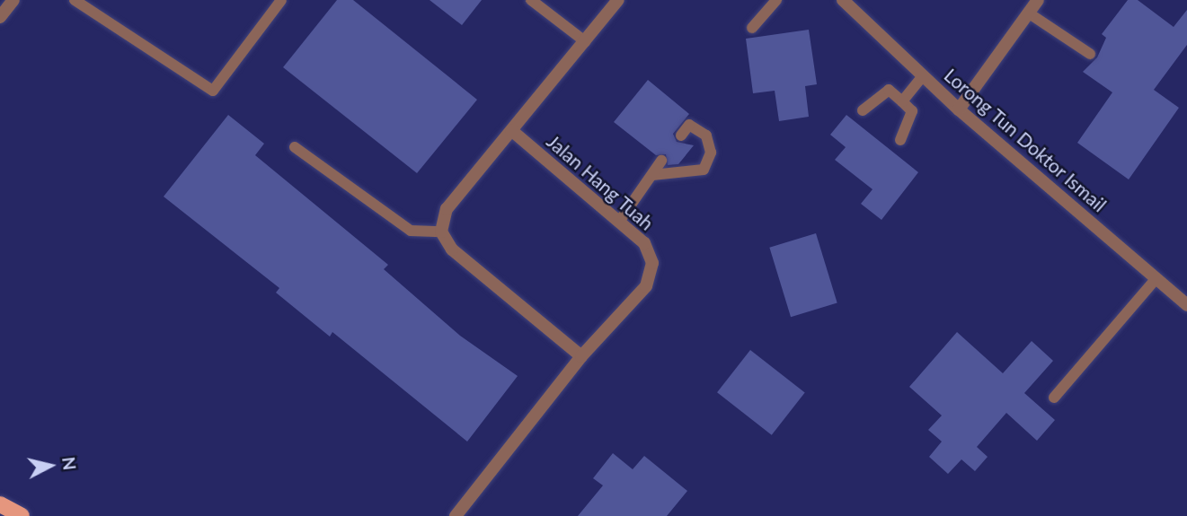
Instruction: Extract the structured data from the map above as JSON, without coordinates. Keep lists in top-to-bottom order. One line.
{"streets":{"street":["Lorong Tun Doktor Ismail","Jalan Hang Tuah"]},"north":"right"}
